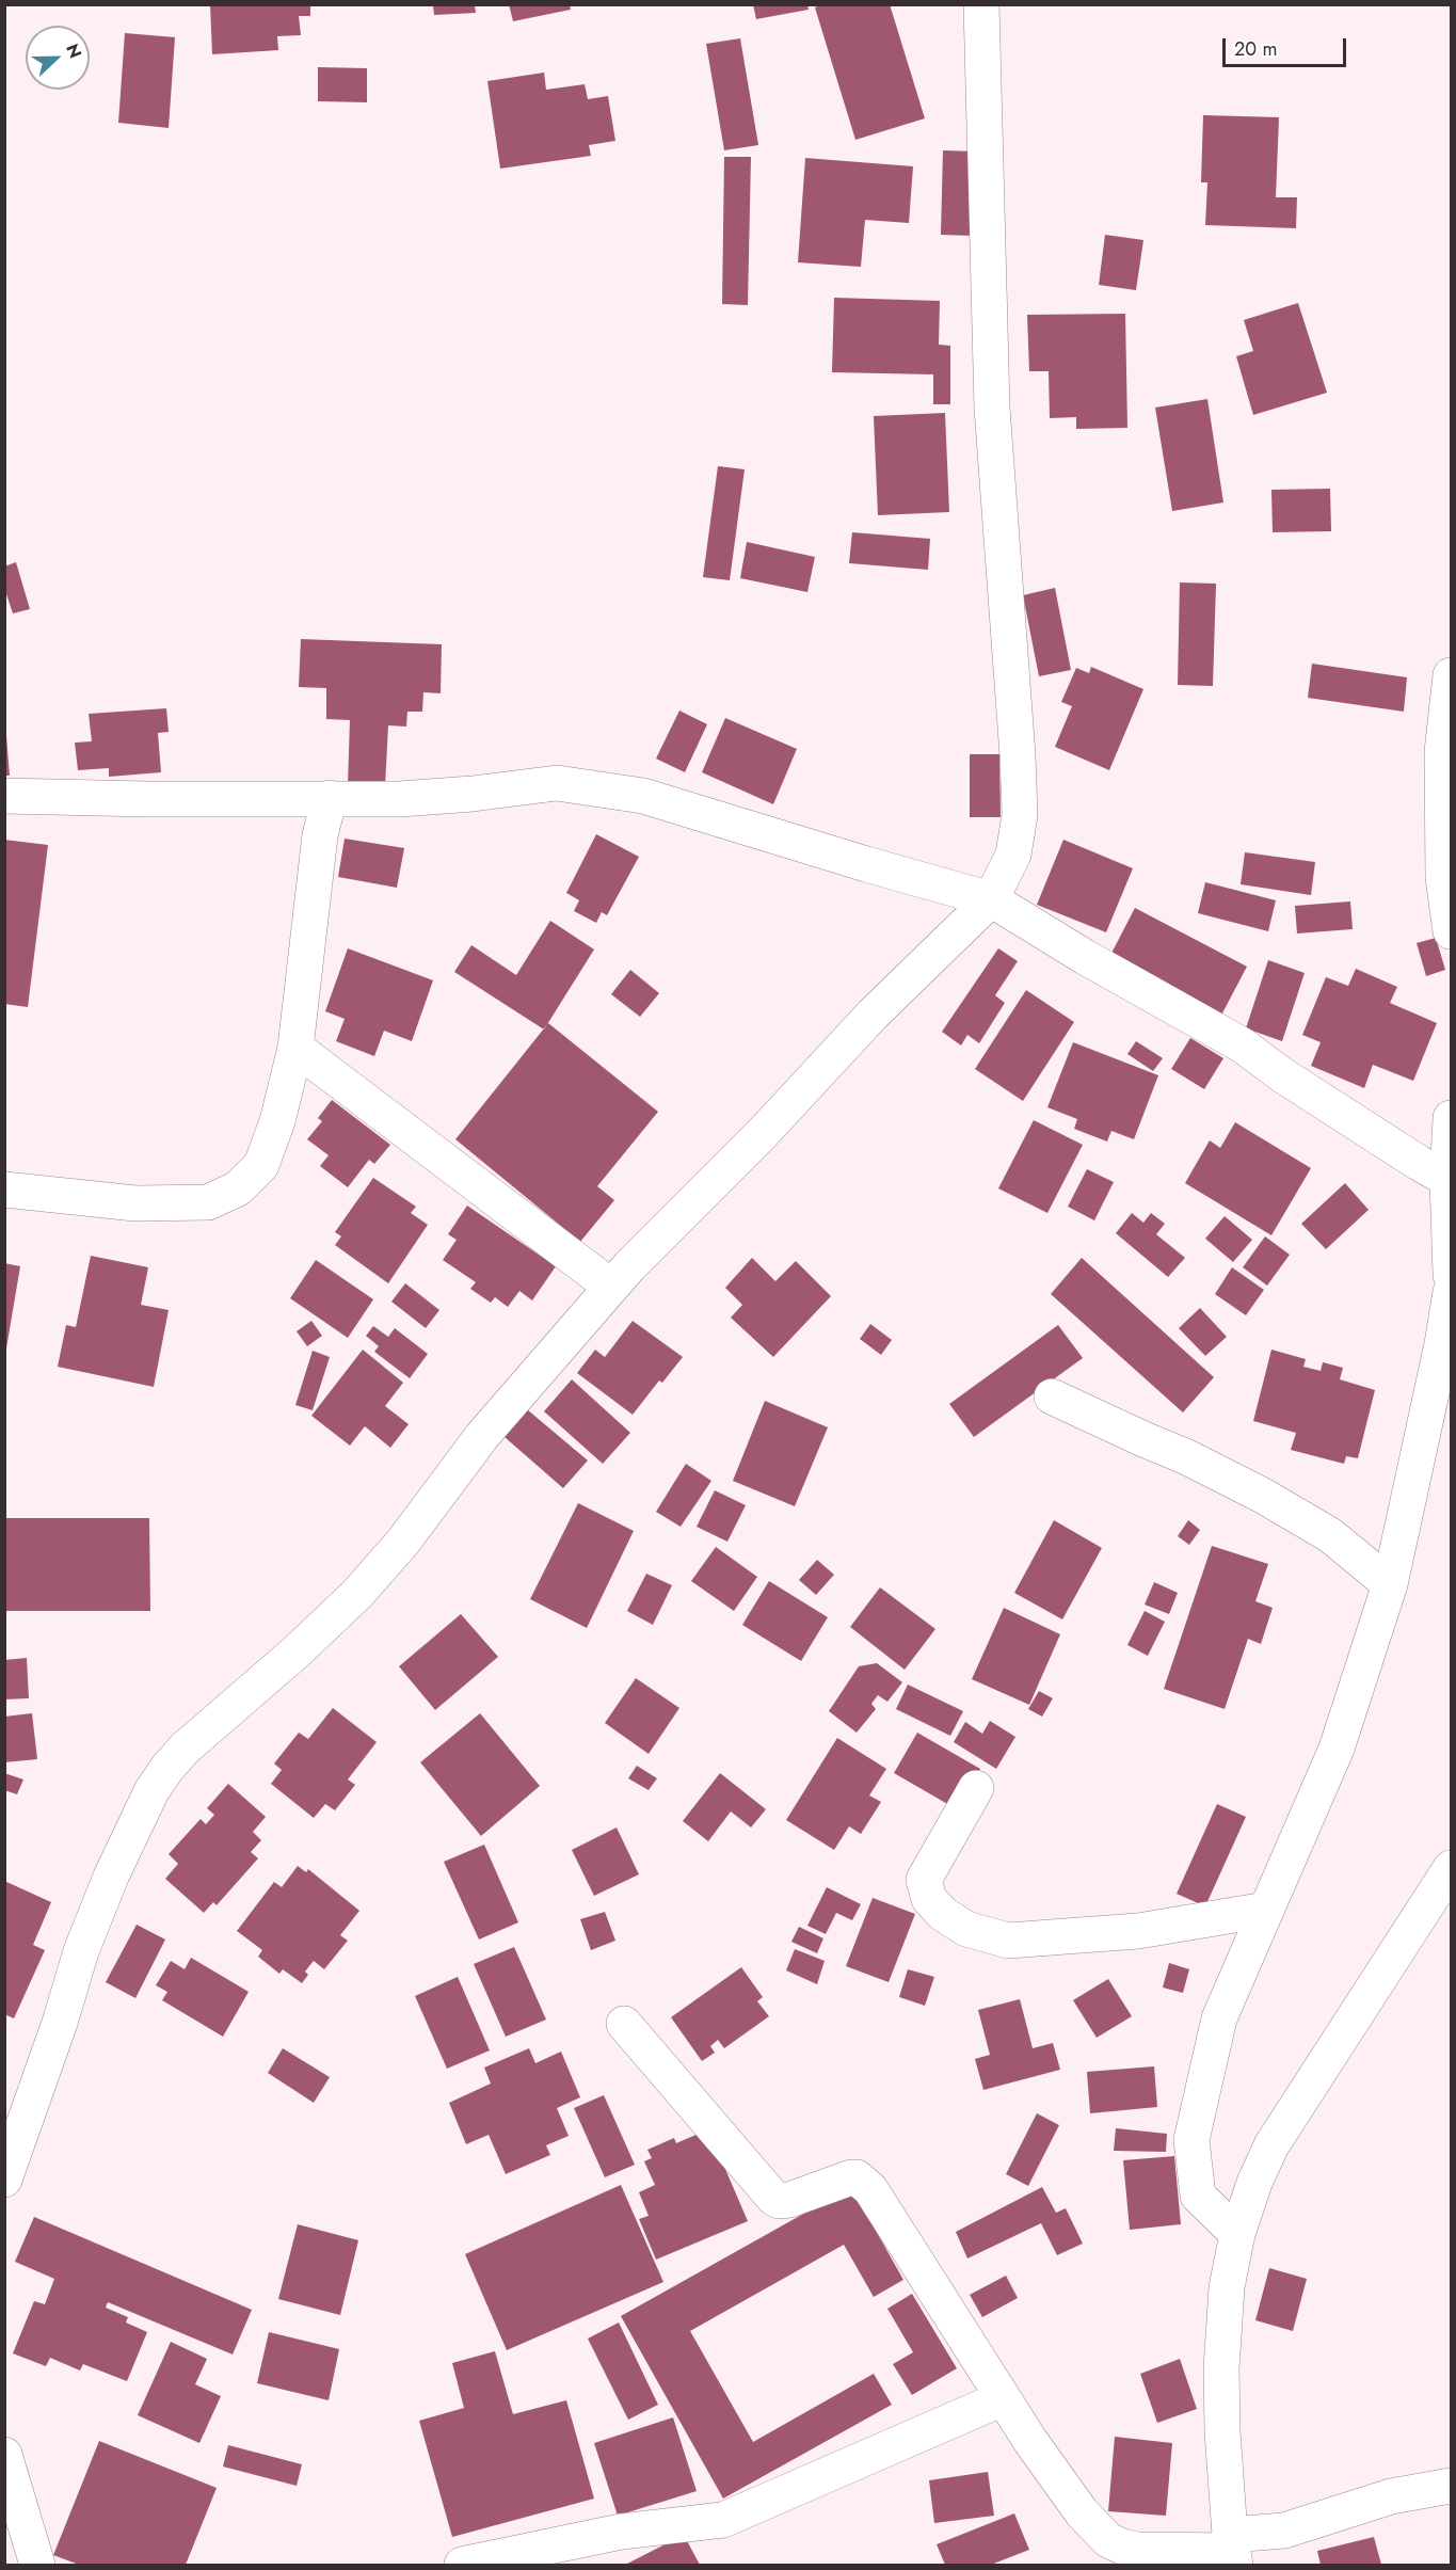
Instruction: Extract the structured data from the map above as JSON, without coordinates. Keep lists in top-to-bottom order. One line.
{"scale_bar":"20 m","north":"right"}
